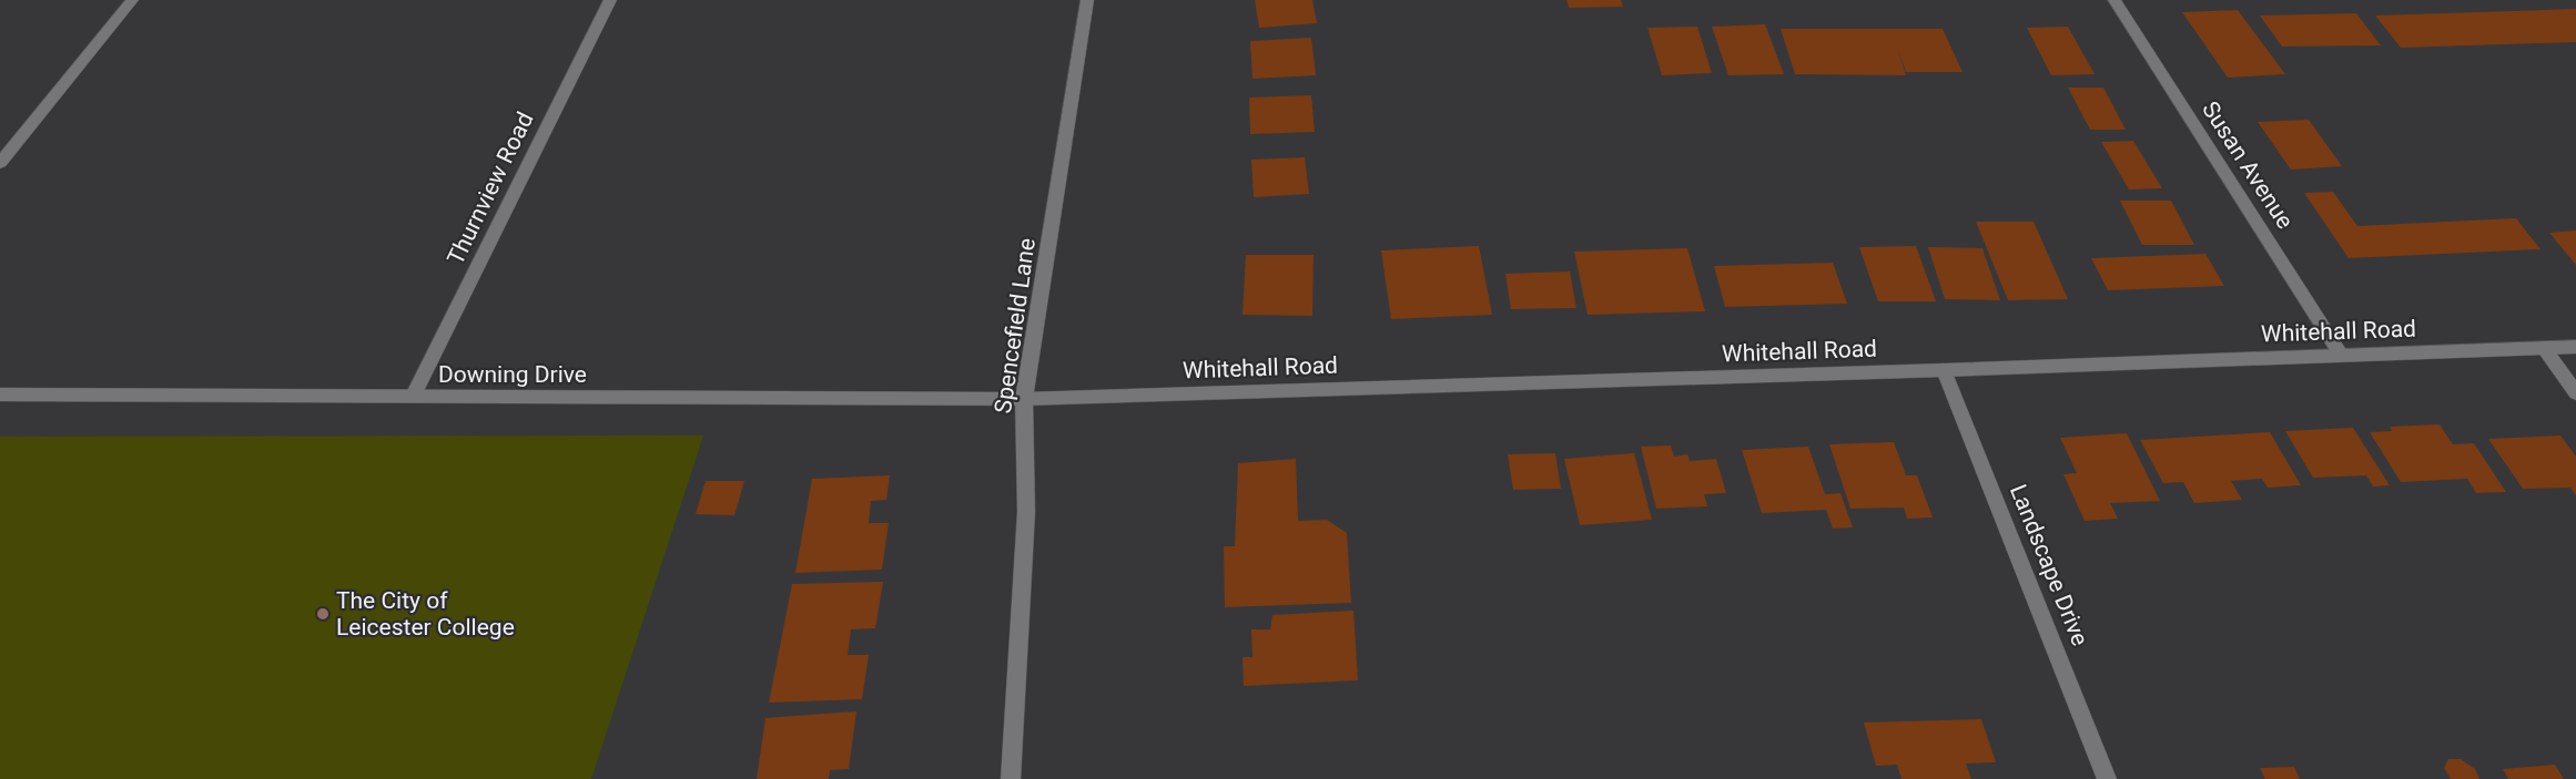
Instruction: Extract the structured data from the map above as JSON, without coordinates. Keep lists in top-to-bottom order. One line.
{"streets":{"street":["Susan Avenue","Thurnview Road","Spencefield Lane","Whitehall Road","Downing Drive","Landscape Drive"]},"crossings":[["Susan Avenue","Whitehall Road"],["Thurnview Road","Downing Drive"],["Spencefield Lane","Whitehall Road"],["Spencefield Lane","Downing Drive"],["Whitehall Road","Downing Drive"],["Whitehall Road","Landscape Drive"]],"places":["The City of Leicester College"]}
